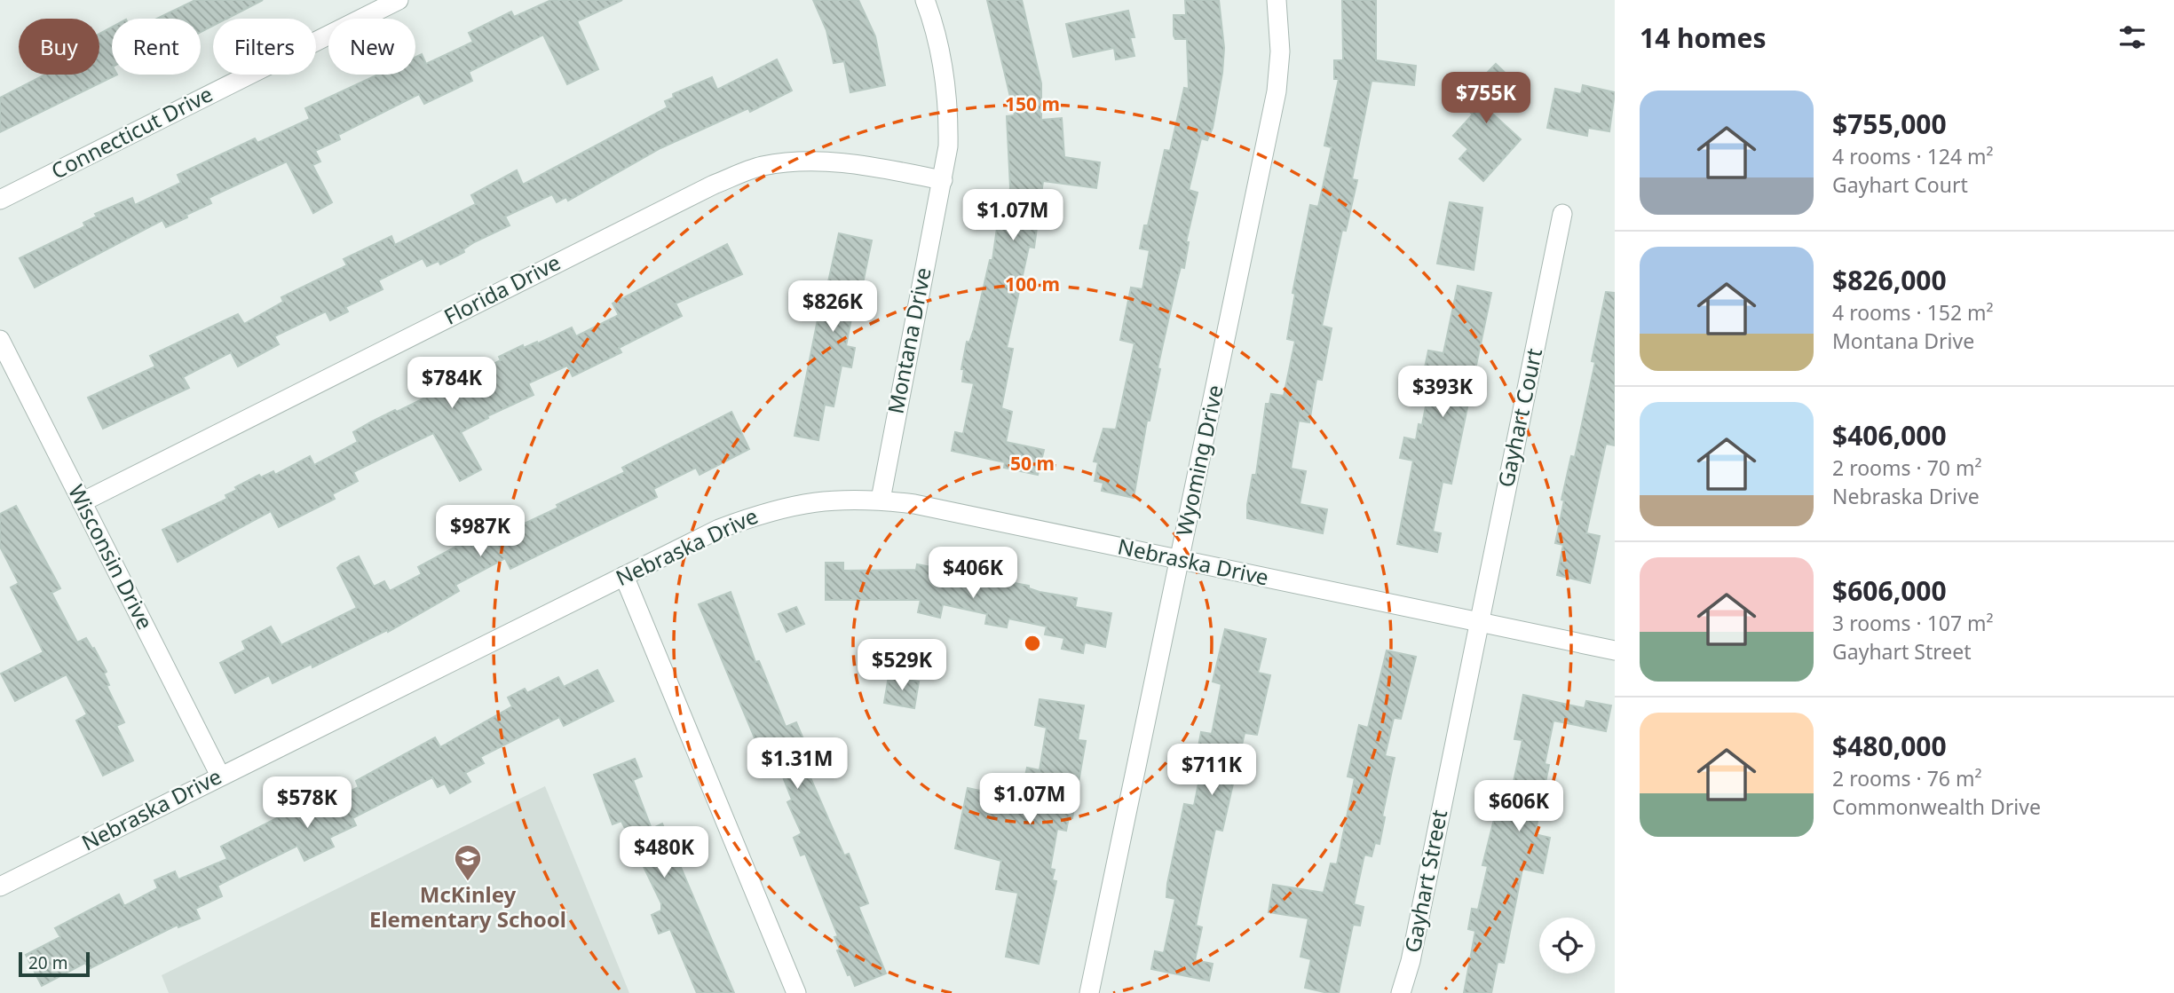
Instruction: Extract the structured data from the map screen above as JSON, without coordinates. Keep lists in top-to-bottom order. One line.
{"streets":{"street":["Connecticut Drive","Florida Drive","Montana Drive","Gayhart Court","Wyoming Drive","Nebraska Drive","Wisconsin Drive","Gayhart Street"]},"crossings":[["Florida Drive","Montana Drive"],["Florida Drive","Wisconsin Drive"],["Montana Drive","Nebraska Drive"],["Gayhart Court","Nebraska Drive"],["Gayhart Court","Gayhart Street"],["Wyoming Drive","Nebraska Drive"],["Nebraska Drive","Wisconsin Drive"],["Nebraska Drive","Gayhart Street"]],"places":{"school or university":["McKinley Elementary School"]},"scale_bar":"20 m","page":{"heading":"14 homes","chip":["Buy","Rent","Filters","New"],"price":["$755K","$1.07M","$826K","$784K","$393K","$987K","$406K","$529K","$1.31M","$711K","$1.07M","$578K","$606K","$480K"],"list":[{"name":"$755,000","note":"4 rooms · 124 m² · Gayhart Court"},{"name":"$826,000","note":"4 rooms · 152 m² · Montana Drive"},{"name":"$406,000","note":"2 rooms · 70 m² · Nebraska Drive"},{"name":"$606,000","note":"3 rooms · 107 m² · Gayhart Street"},{"name":"$480,000","note":"2 rooms · 76 m² · Commonwealth Drive"}],"scale":"20 m"},"rings":["150 m","100 m","50 m"]}
